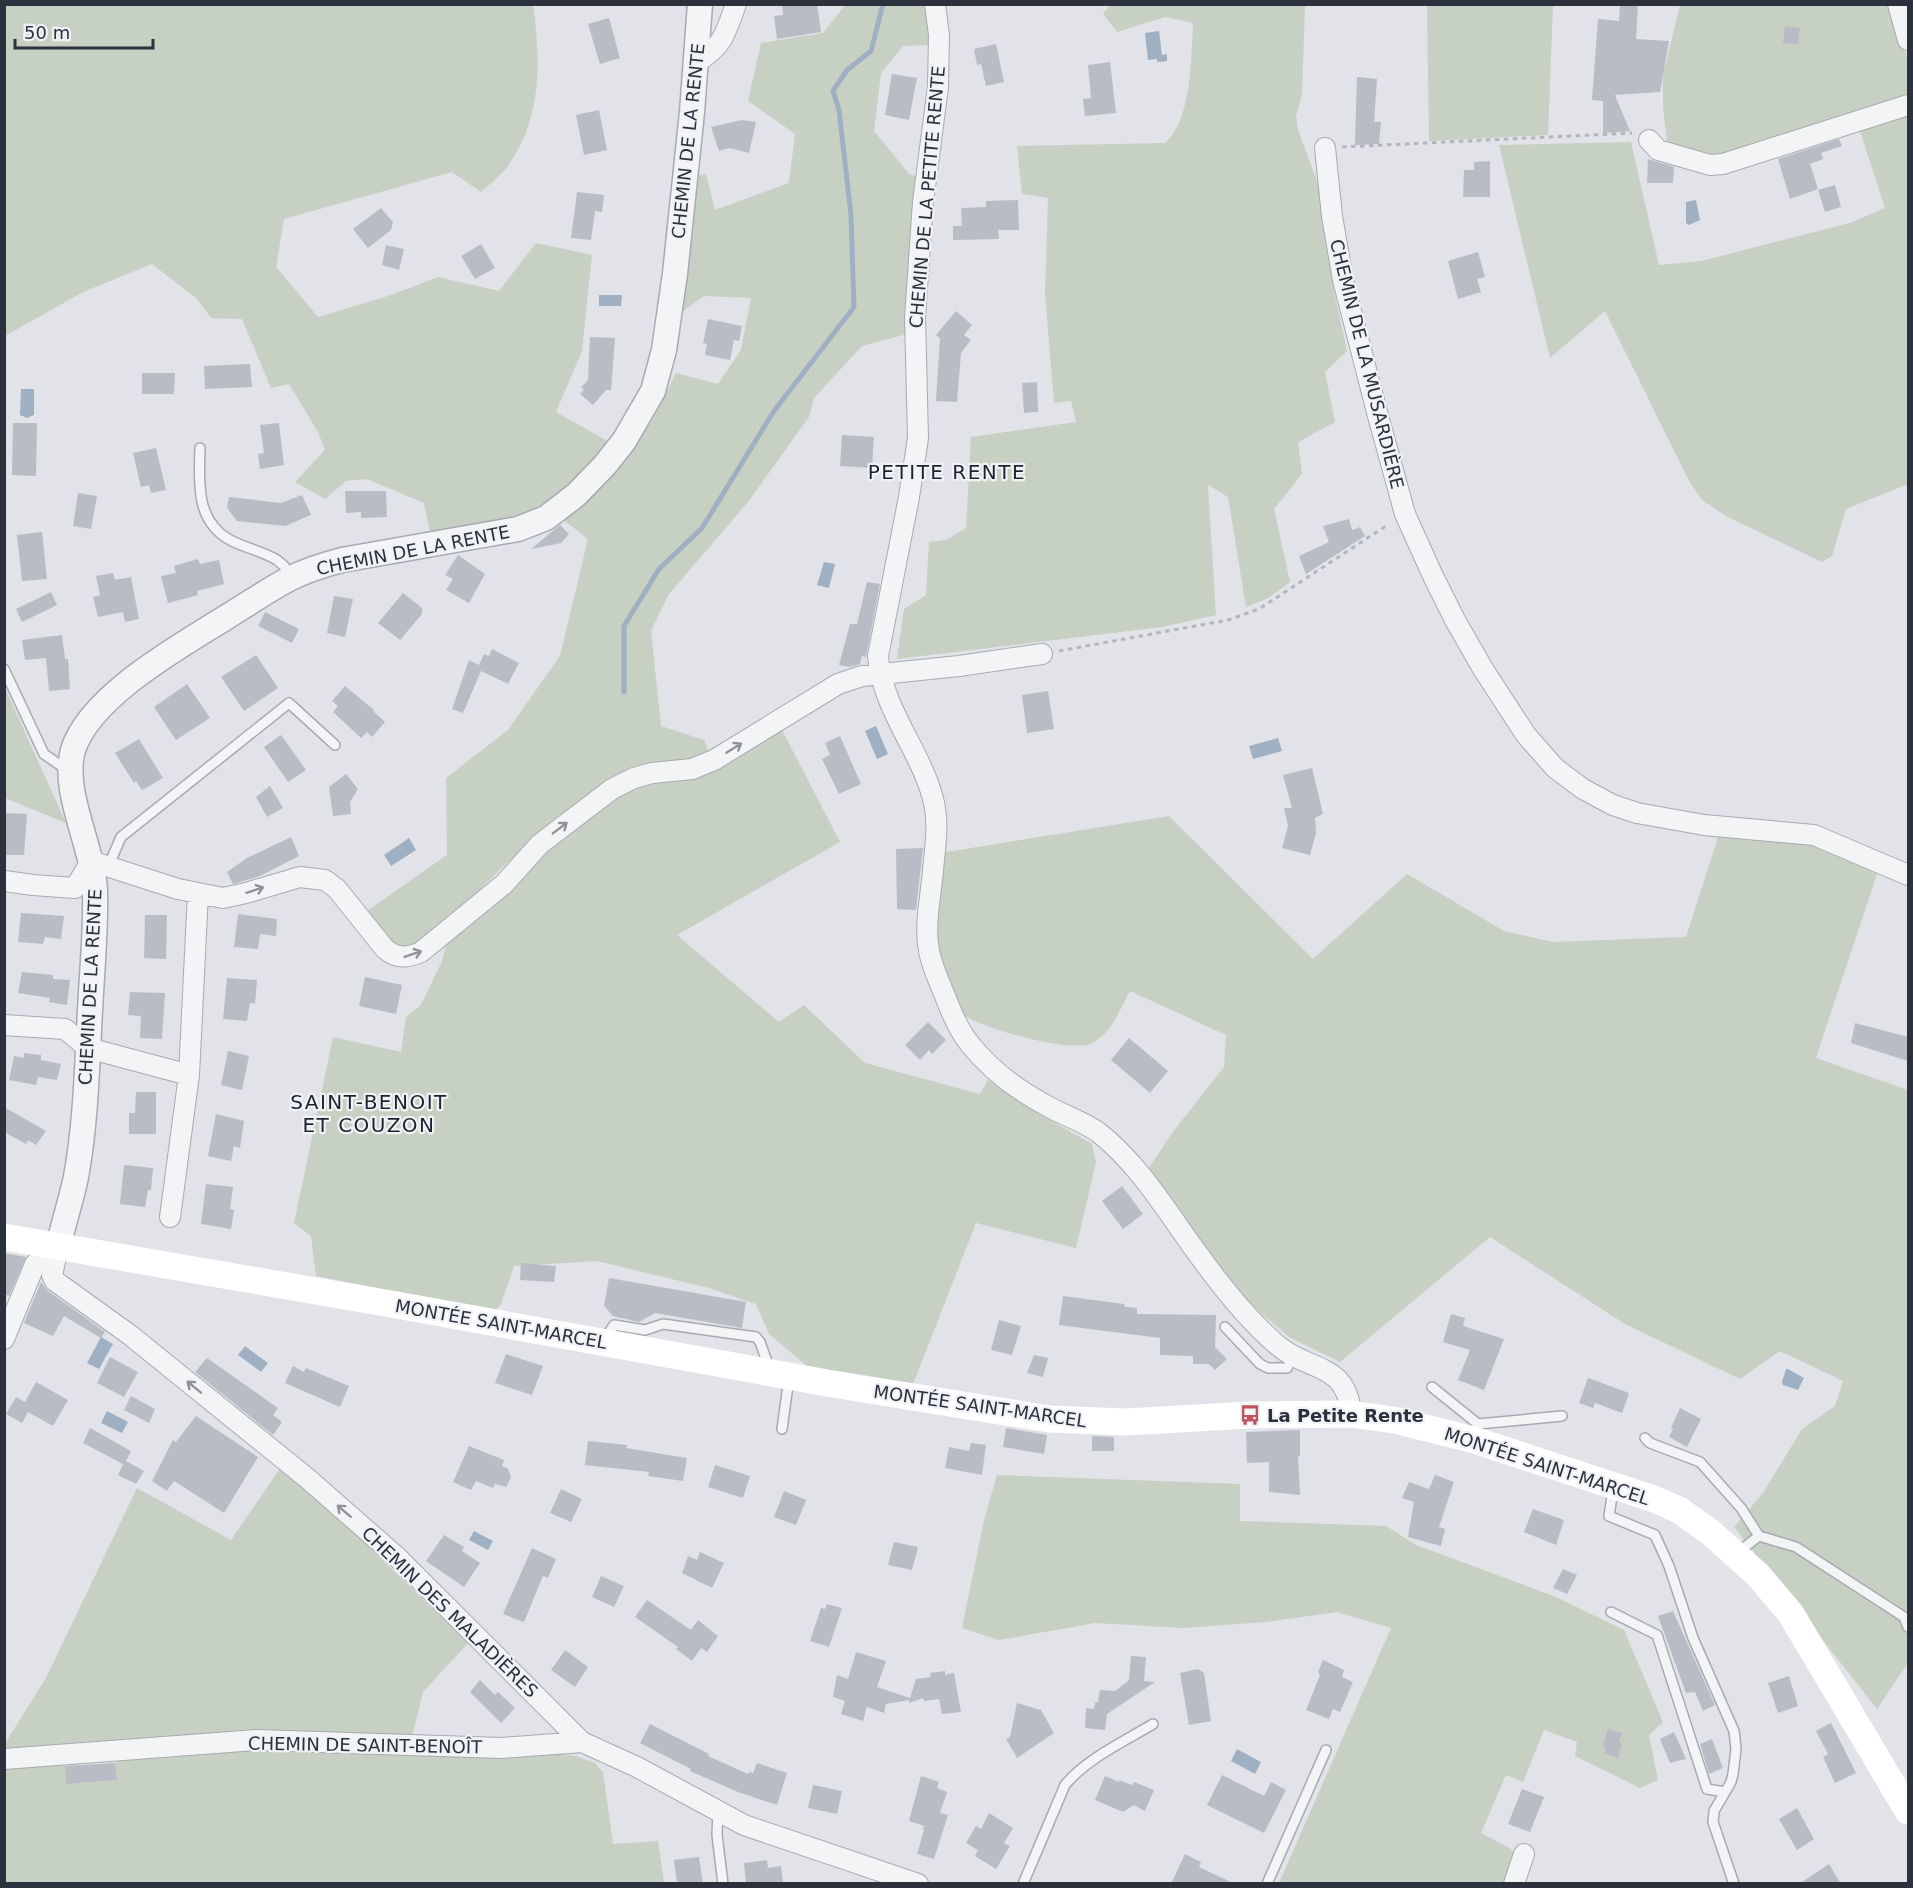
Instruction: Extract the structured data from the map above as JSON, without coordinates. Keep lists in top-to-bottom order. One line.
{"streets":{"main road":["MONTÉE SAINT-MARCEL"],"street":["CHEMIN DE LA RENTE","CHEMIN DE LA PETITE RENTE","CHEMIN DE LA MUSARDIÈRE","CHEMIN DES MALADIÈRES","CHEMIN DE SAINT-BENOÎT"]},"crossings":[["CHEMIN DE LA RENTE","MONTÉE SAINT-MARCEL"],["CHEMIN DE LA RENTE","CHEMIN DES MALADIÈRES"],["CHEMIN DE LA PETITE RENTE","MONTÉE SAINT-MARCEL"],["MONTÉE SAINT-MARCEL","CHEMIN DES MALADIÈRES"],["CHEMIN DES MALADIÈRES","CHEMIN DE SAINT-BENOÎT"]],"one_way":["CHEMIN DES MALADIÈRES"],"districts":["PETITE RENTE","SAINT-BENOIT ET COUZON"],"places":{"bus stop":["La Petite Rente"]},"scale_bar":"50 m"}
